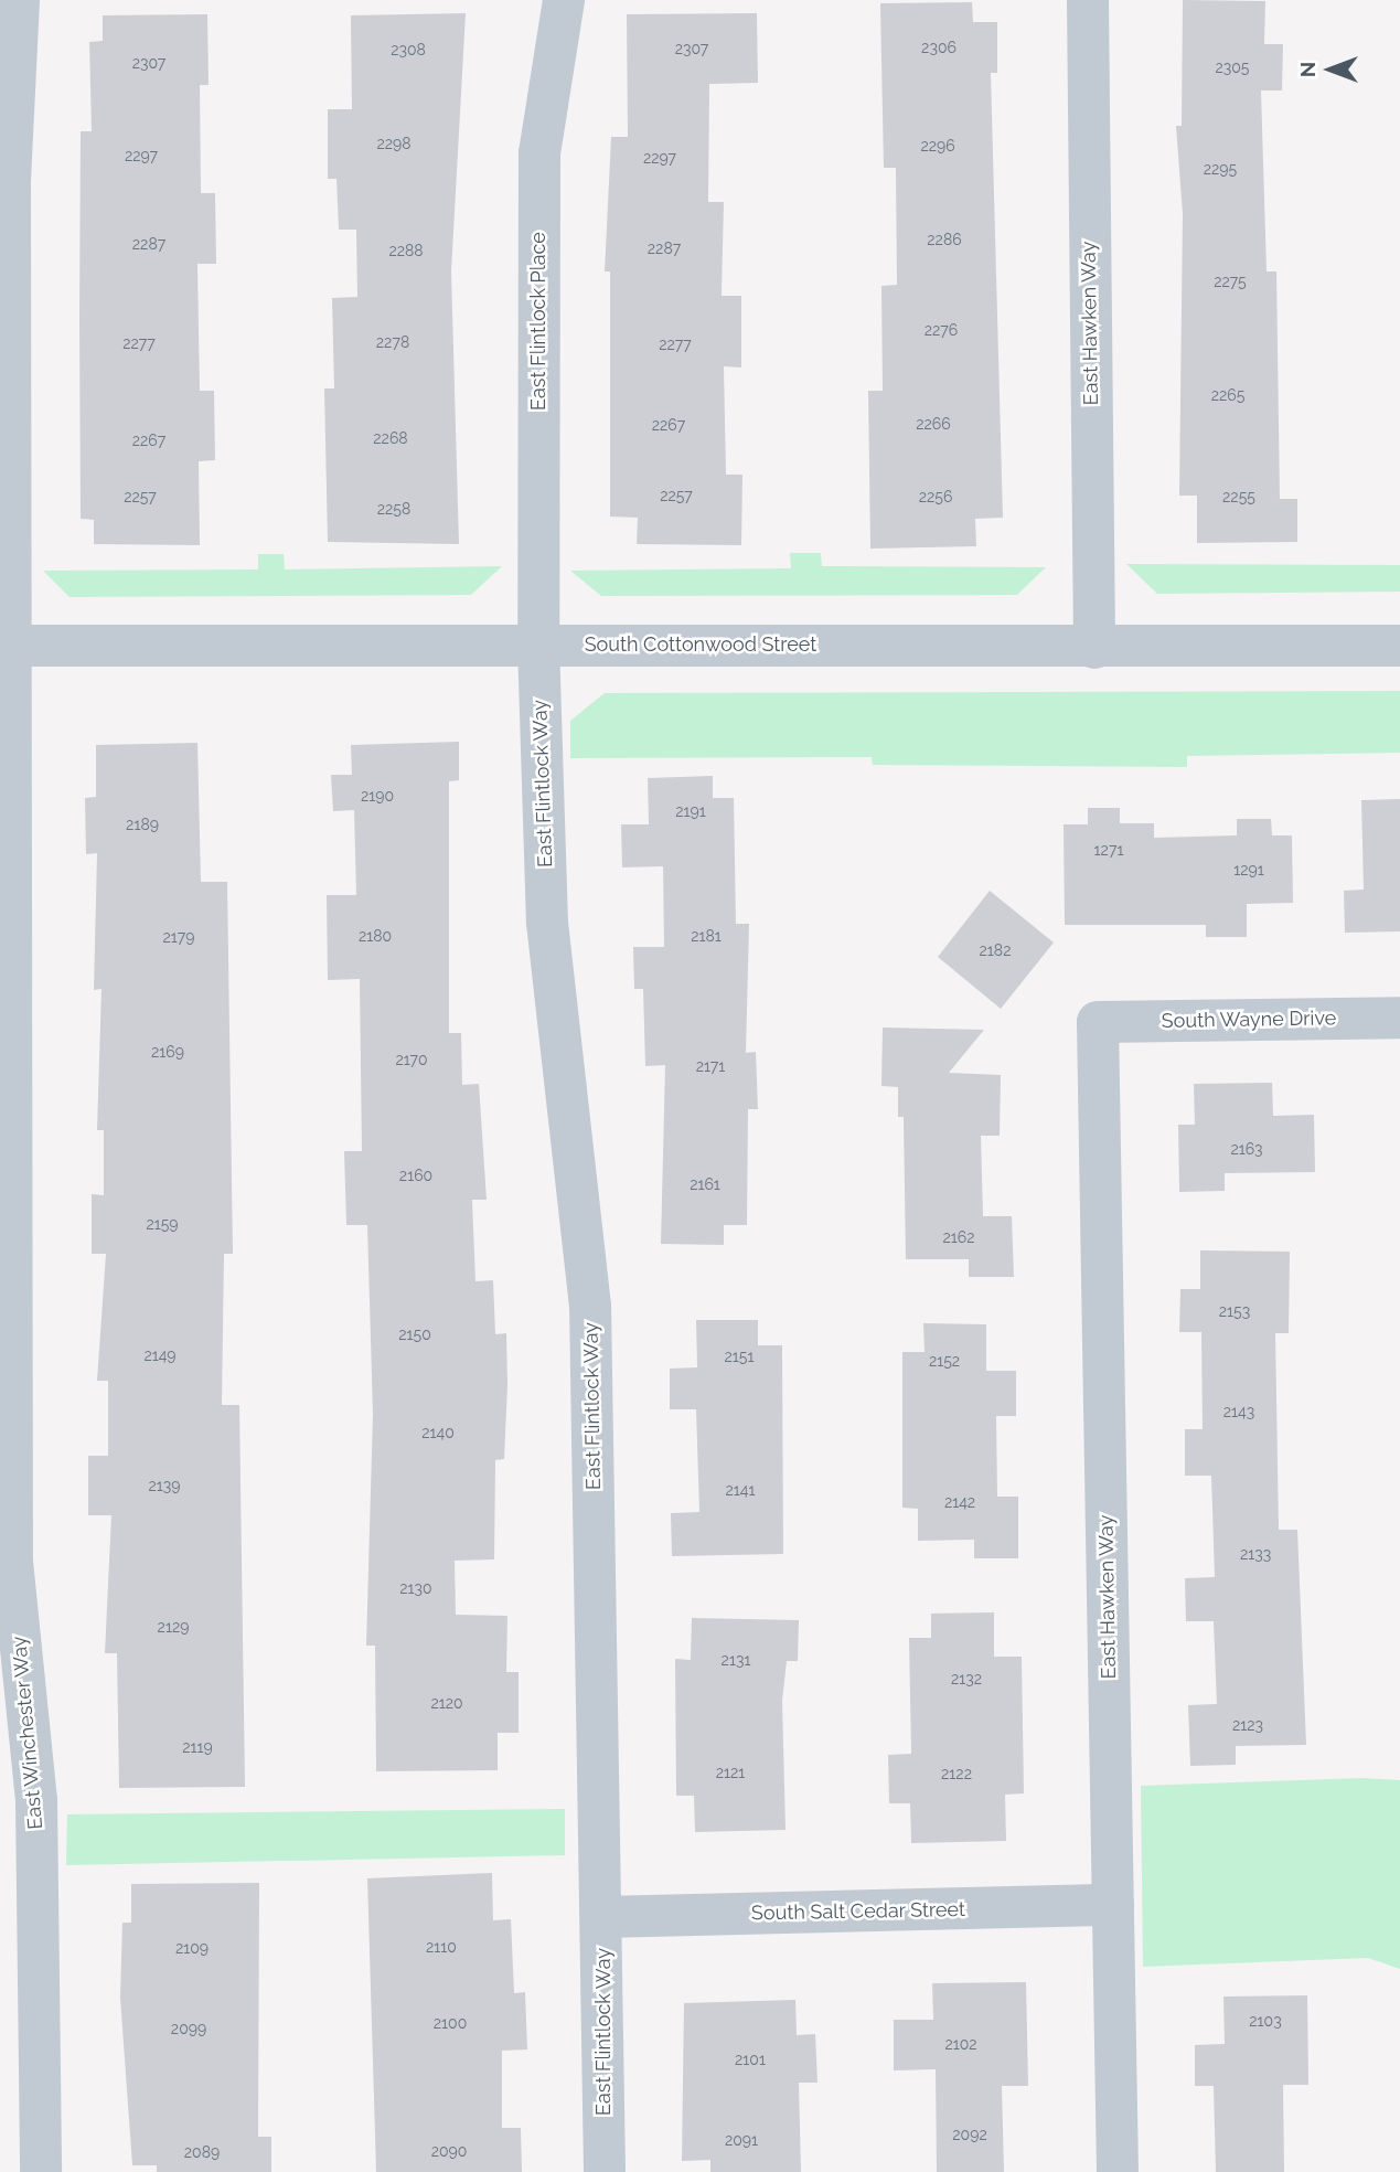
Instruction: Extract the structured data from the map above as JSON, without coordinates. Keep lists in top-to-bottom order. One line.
{"streets":{"street":["East Flintlock Place","East Hawken Way","South Cottonwood Street","East Flintlock Way","South Wayne Drive","East Winchester Way","South Salt Cedar Street"]},"crossings":[["East Flintlock Place","South Cottonwood Street"],["East Flintlock Place","East Flintlock Way"],["East Hawken Way","South Cottonwood Street"],["East Hawken Way","South Wayne Drive"],["East Hawken Way","South Salt Cedar Street"],["South Cottonwood Street","East Flintlock Way"],["South Cottonwood Street","East Winchester Way"],["East Flintlock Way","South Salt Cedar Street"]],"house_numbers":["2306","2307","2308","2307","2305","2298","2296","2297","2297","2295","2286","2287","2287","2288","2275","2276","2278","2277","2277","2265","2266","2267","2268","2267","2257","2257","2256","2255","2258","2190","2191","2189","1271","1291","2180","2181","2179","2182","2169","2170","2171","2163","2160","2161","2159","2162","2153","2150","2149","2151","2152","2143","2140","2139","2141","2142","2133","2130","2129","2131","2132","2120","2123","2119","2121","2122","2110","2109","2103","2100","2099","2102","2101","2092","2091","2090","2089"],"north":"left"}
